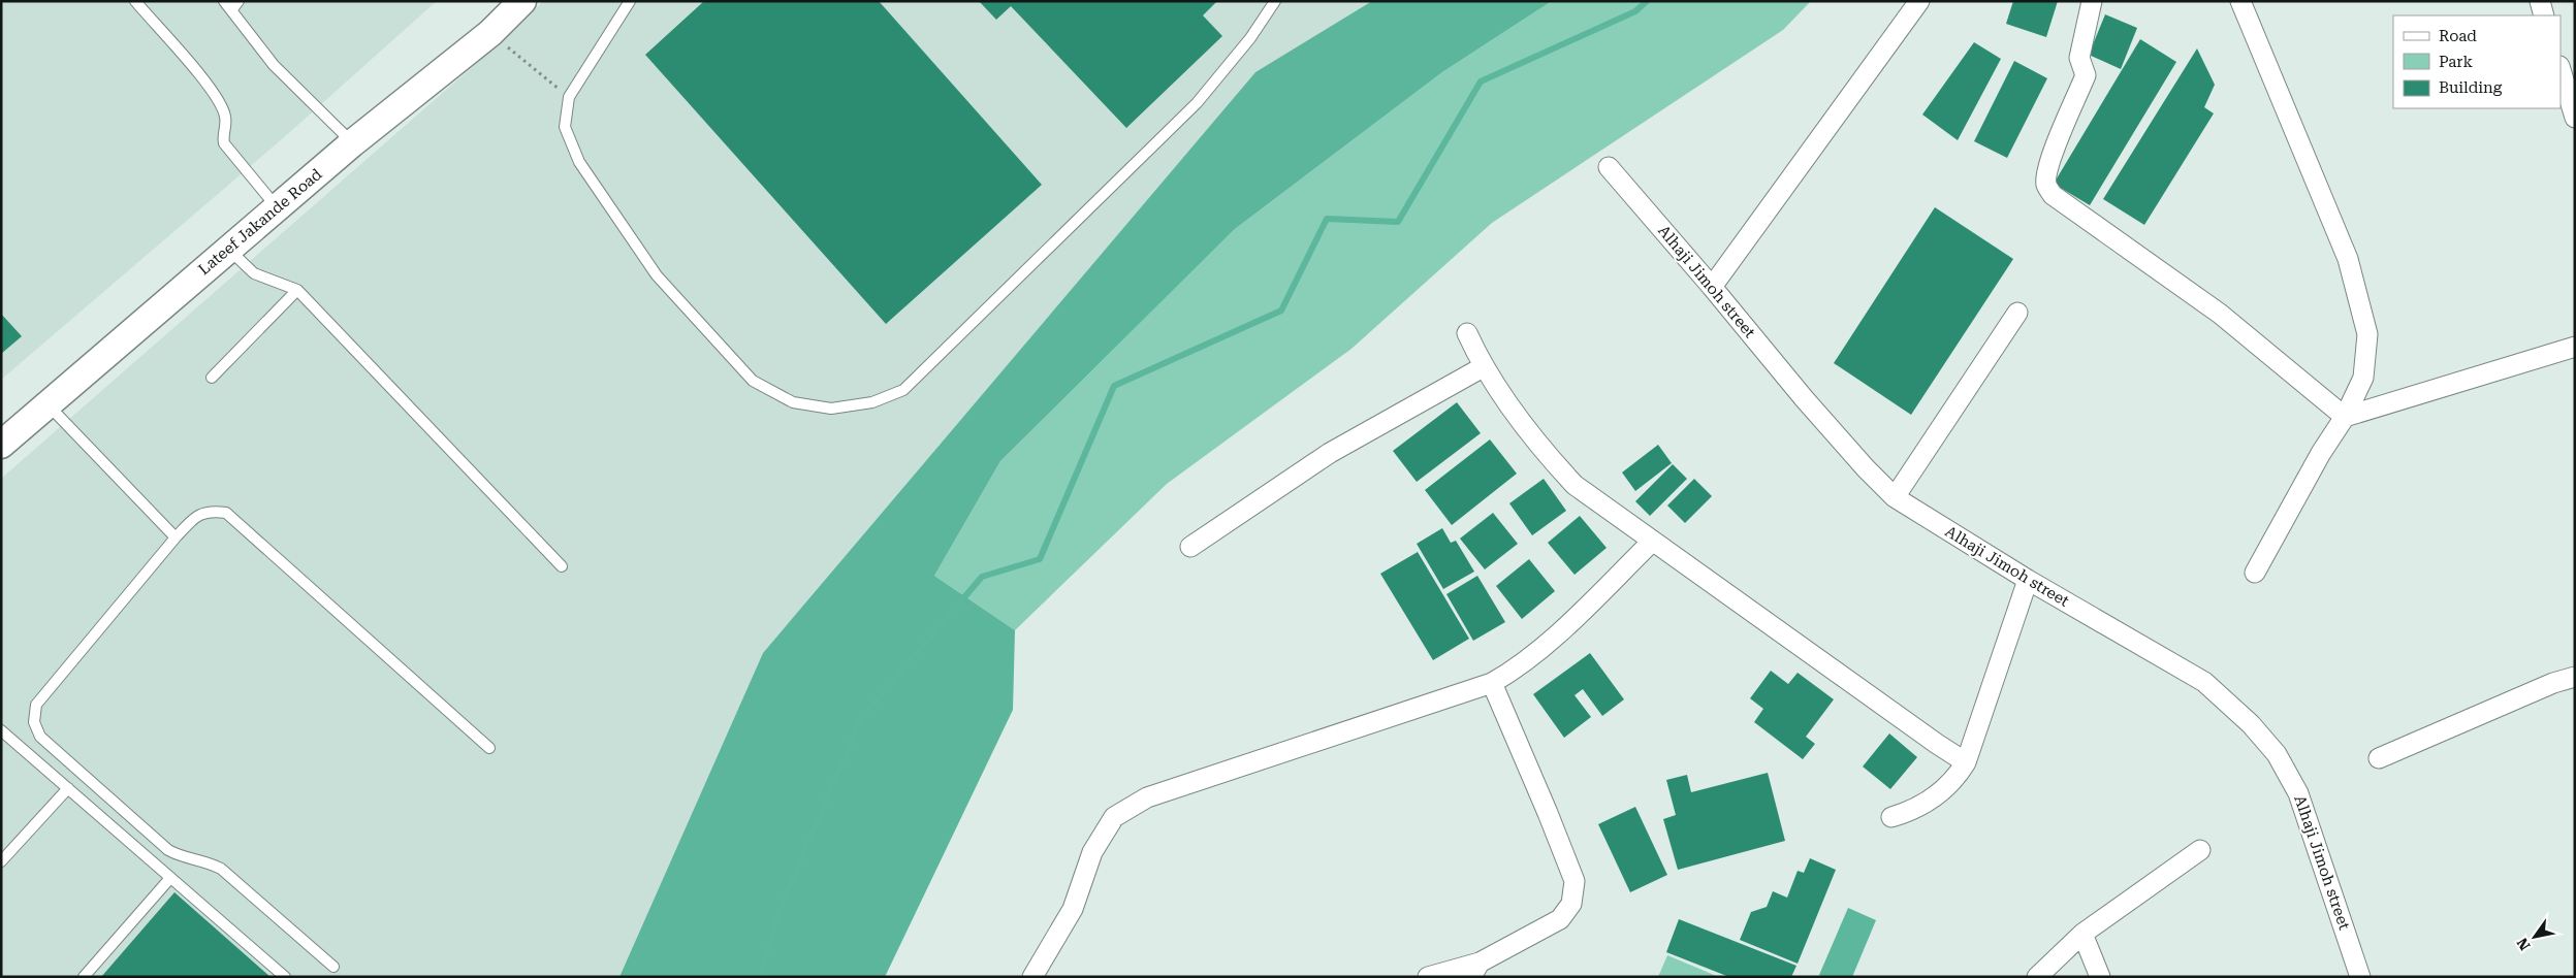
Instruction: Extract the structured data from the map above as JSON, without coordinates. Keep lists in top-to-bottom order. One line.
{"streets":{"main road":["Lateef Jakande Road"],"street":["Alhaji Jimoh street"]},"legend":["Road","Park","Building"],"north":"bottom left"}
